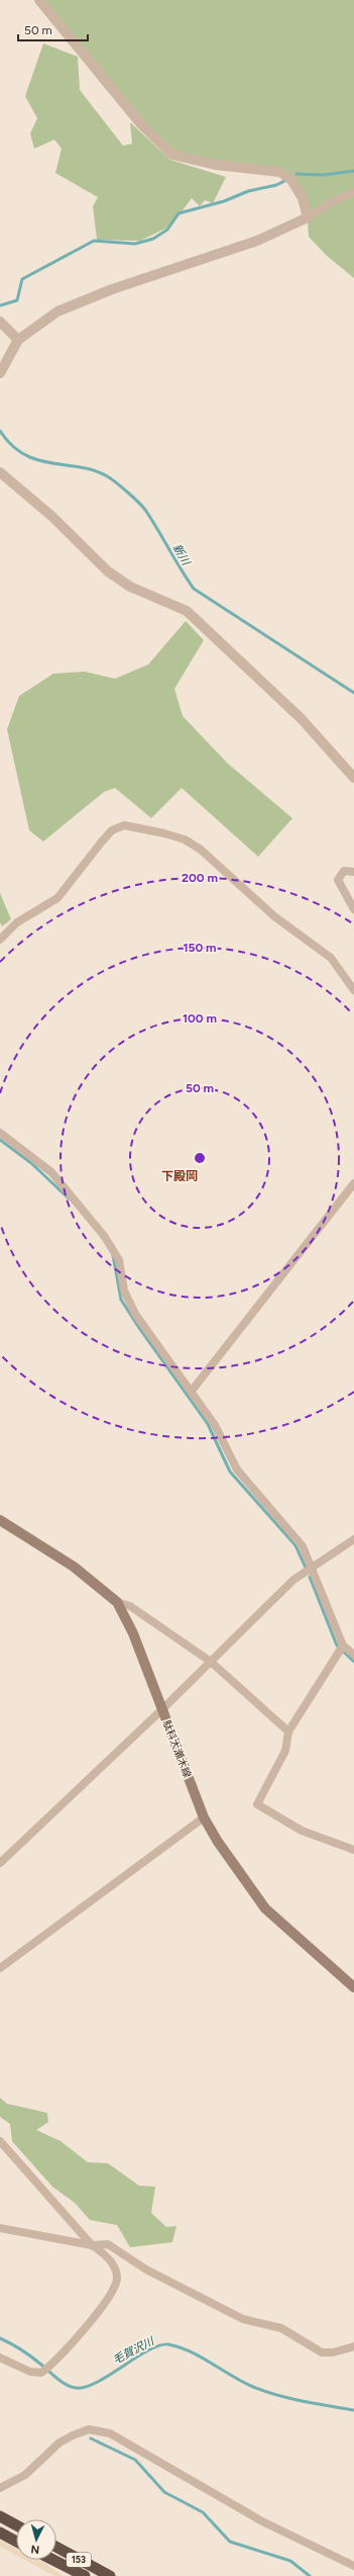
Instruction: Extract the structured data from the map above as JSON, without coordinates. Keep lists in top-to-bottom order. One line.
{"streets":{"highway":["153"],"main road":["駄科大瀬木線"]},"districts":["下殿岡"],"water":["新川","毛賀沢川"],"scale_bar":"50 m","north":"bottom","rings":["200 m","150 m","100 m","50 m"]}
